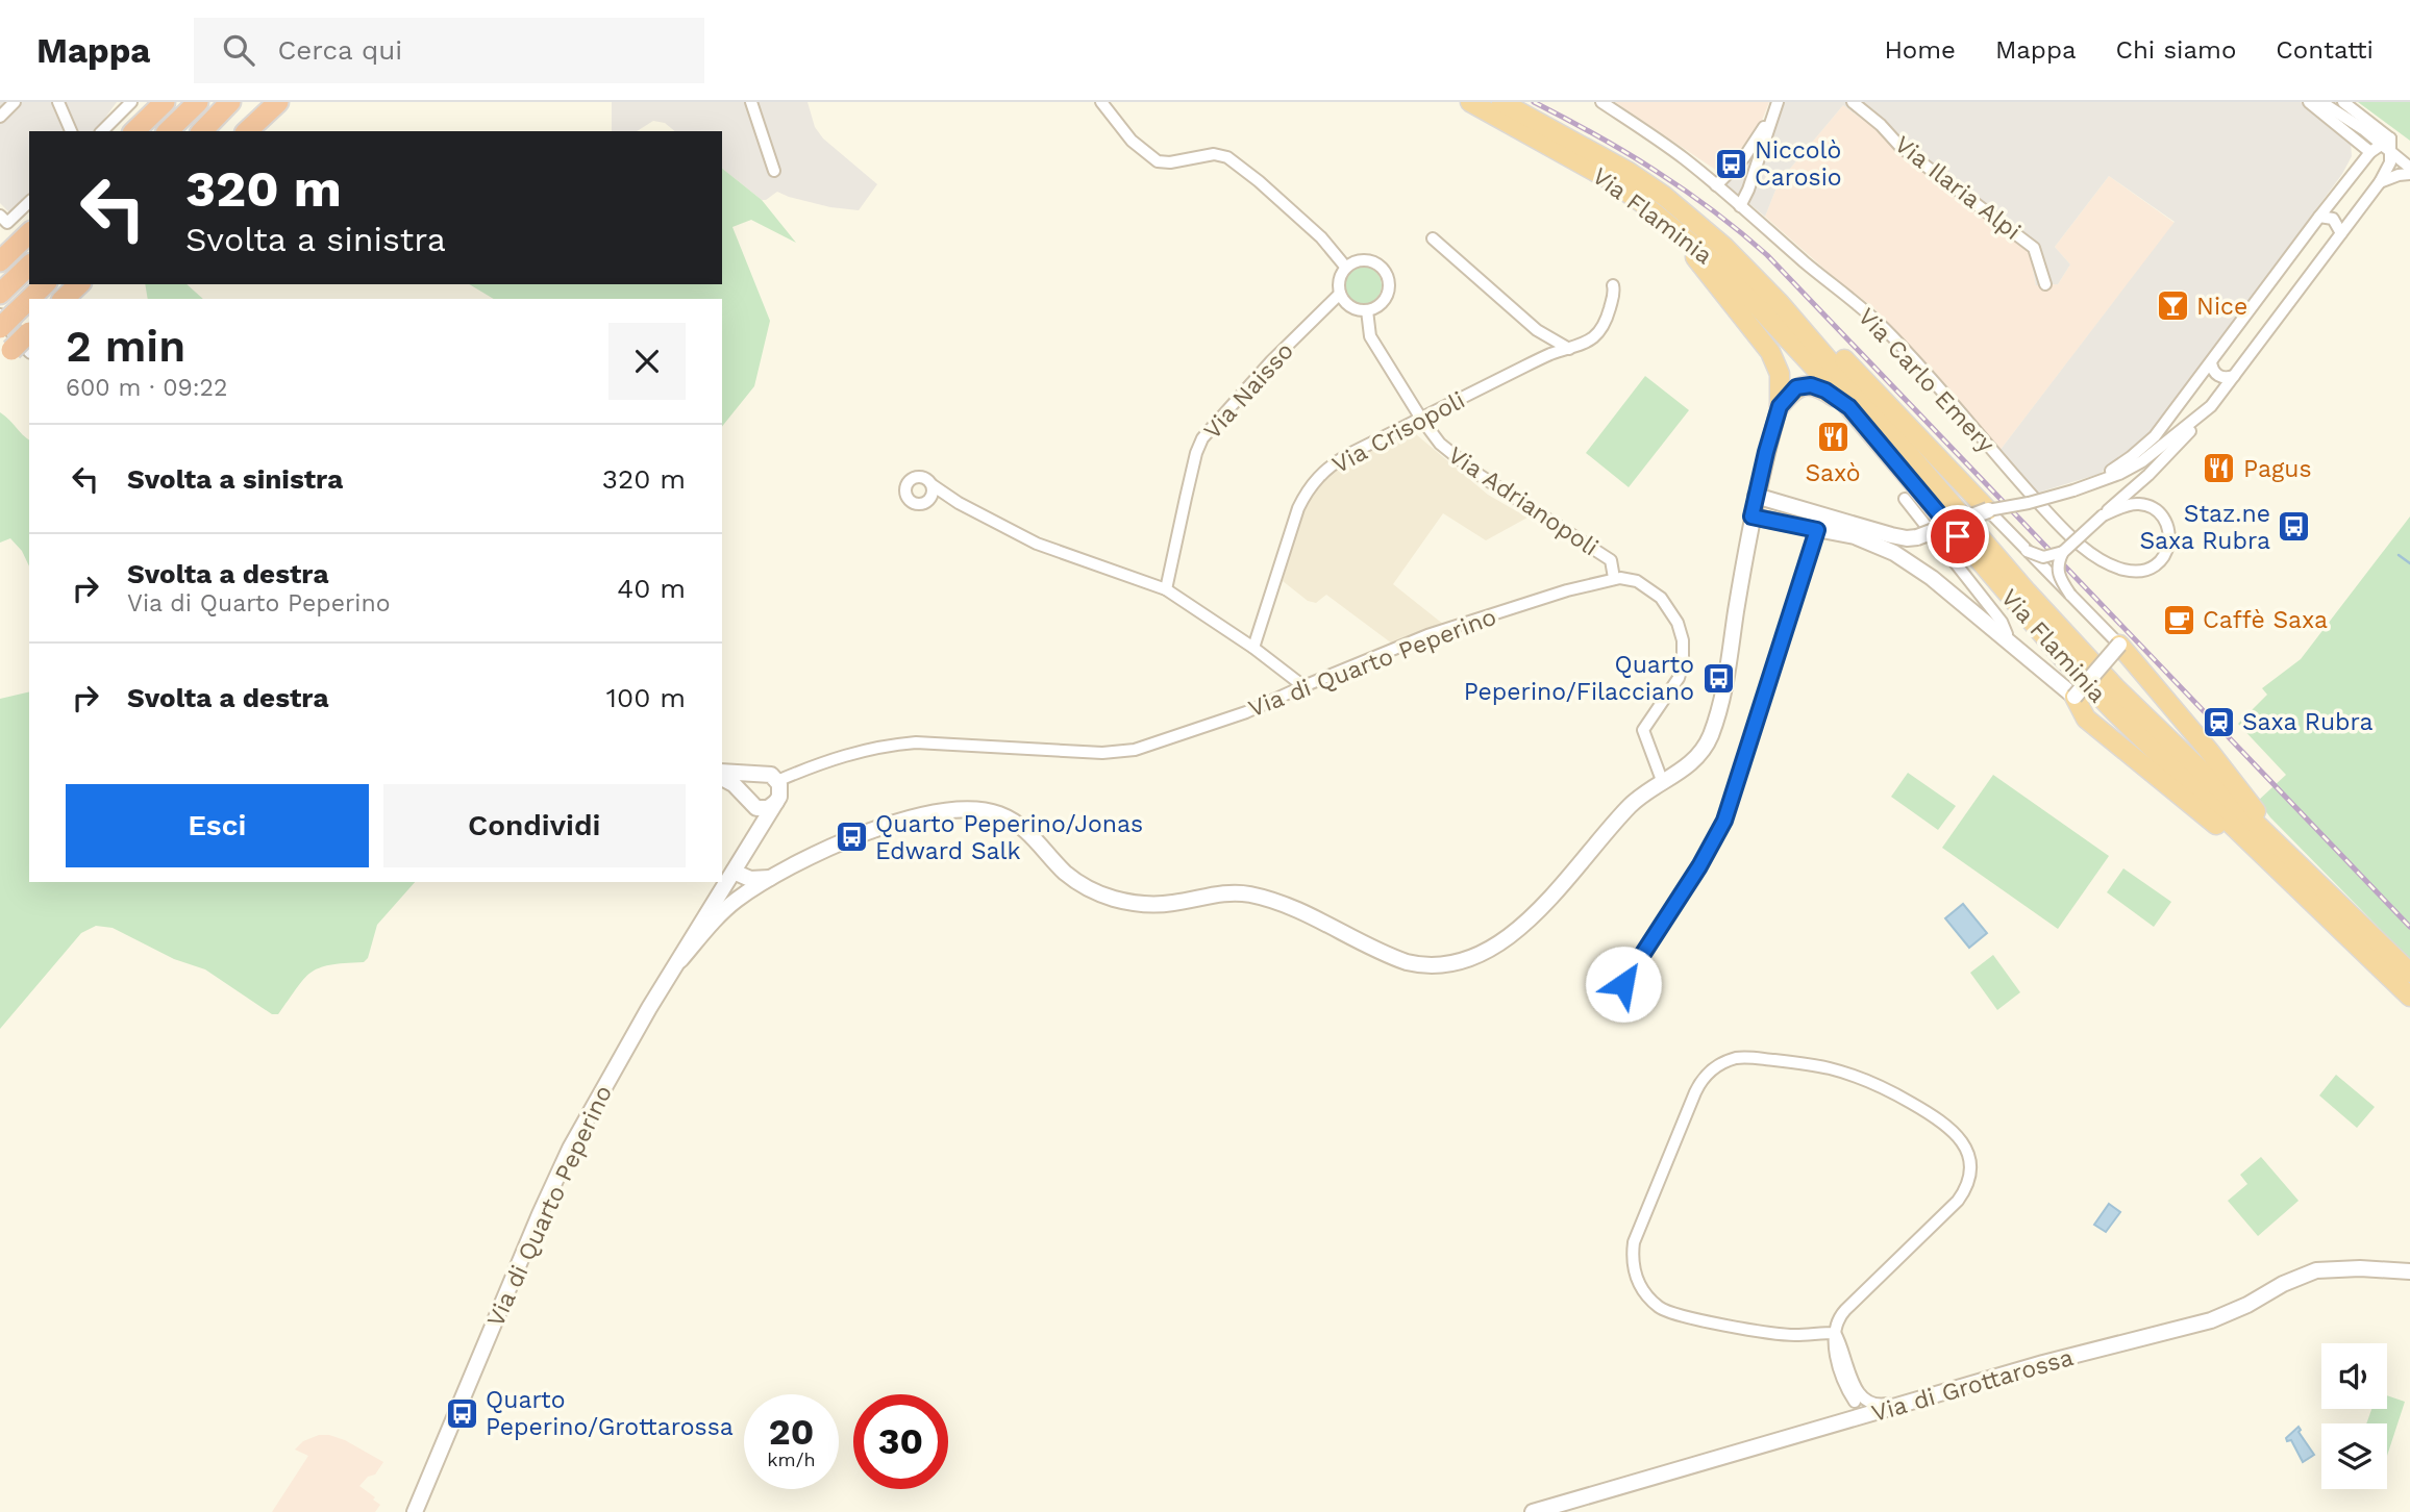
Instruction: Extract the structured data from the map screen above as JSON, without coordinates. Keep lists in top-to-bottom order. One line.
{"streets":{"highway":["Via Flaminia"],"street":["Via Ilaria Alpi","Via Carlo Emery","Via Naisso","Via Crisopoli","Via Adrianopoli","Via di Quarto Peperino","Via di Grottarossa"]},"crossings":[["Via Naisso","Via Adrianopoli"],["Via Crisopoli","Via Adrianopoli"],["Via Adrianopoli","Via di Quarto Peperino"]],"places":{"bus stop":["Niccolò Carosio","Staz.ne Saxa Rubra","Quarto Peperino/Filacciano","Quarto Peperino/Jonas Edward Salk","Quarto Peperino/Grottarossa"],"bar":["Nice"],"restaurant":["Saxò","Pagus"],"cafe":["Caffè Saxa"],"station":["Saxa Rubra"]},"page":{"header":"Mappa","search":"Cerca qui","nav":["Home","Mappa","Chi siamo","Contatti"],"turn":["320 m","Svolta a sinistra"],"heading":["2 min","600 m · 09:22"],"list":[{"name":"Svolta a sinistra","value":"320 m"},{"name":"Svolta a destra","note":"Via di Quarto Peperino","value":"40 m"},{"name":"Svolta a destra","value":"100 m"}],"buttons":["Esci","Condividi"],"speed":"20 km/h","limit":"30"}}
